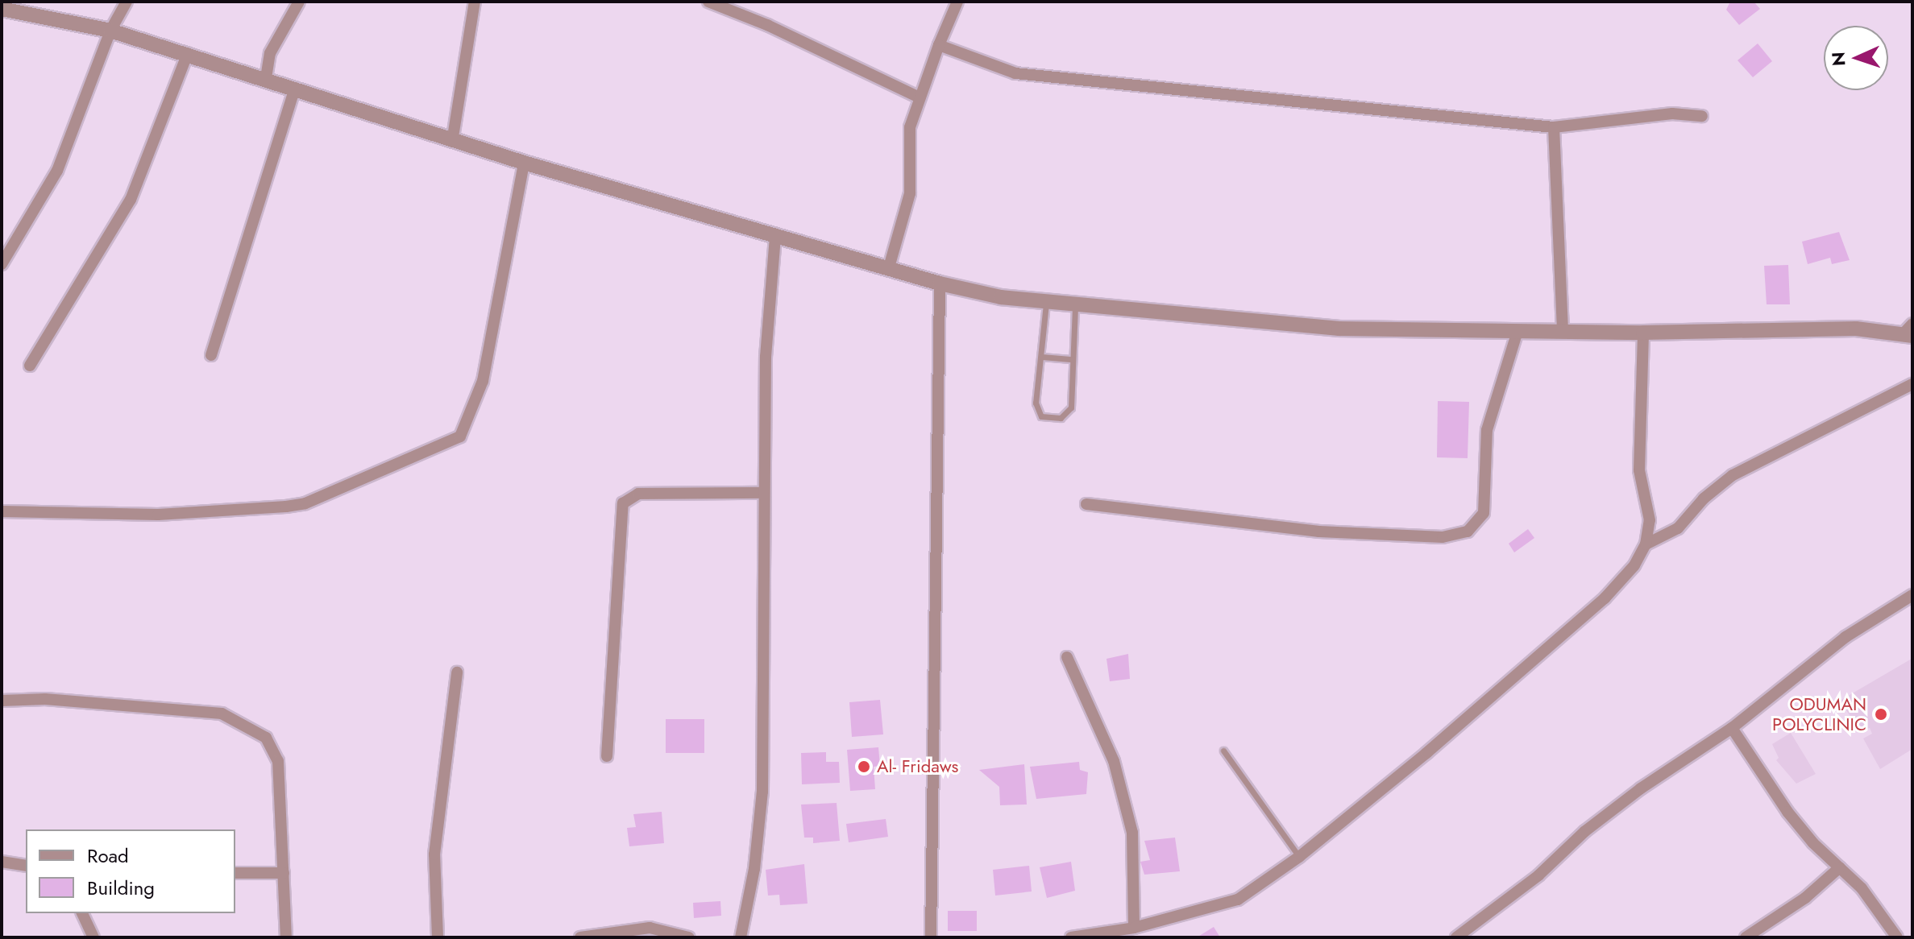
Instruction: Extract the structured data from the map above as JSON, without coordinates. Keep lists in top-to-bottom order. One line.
{"places":["ODUMAN POLYCLINIC","Al- Fridaws"],"legend":["Road","Building"],"north":"left"}
